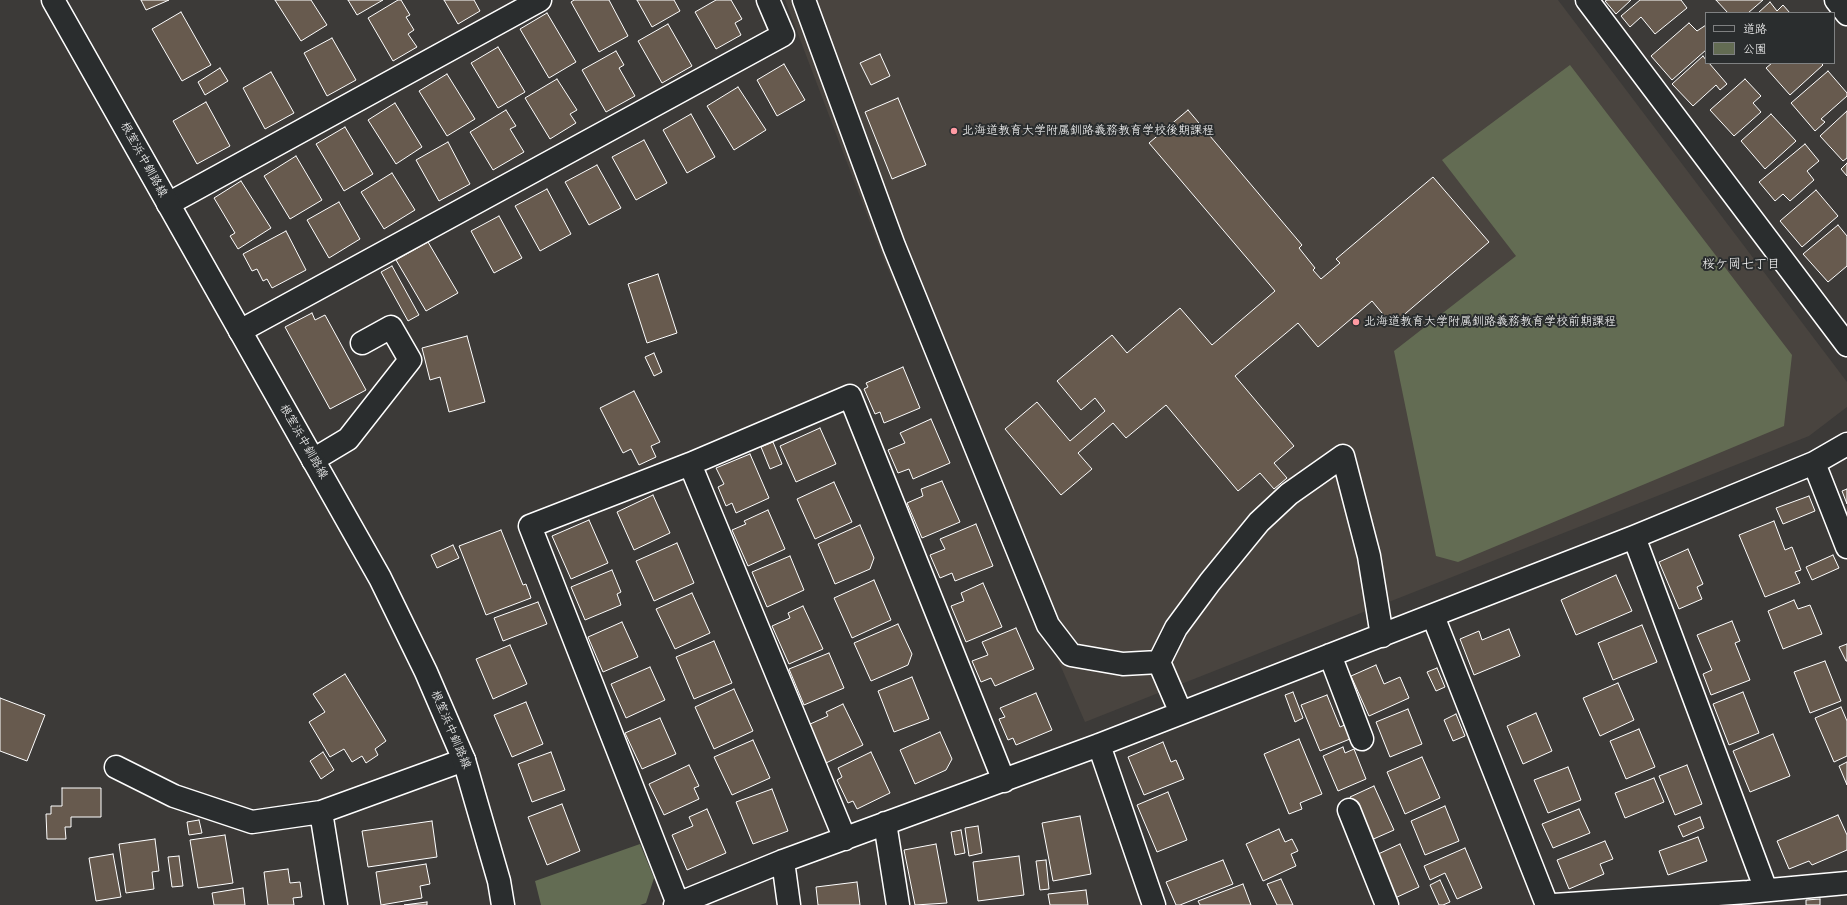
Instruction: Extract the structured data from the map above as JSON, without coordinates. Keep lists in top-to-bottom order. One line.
{"streets":{"street":["根室浜中釧路線"]},"districts":["桜ケ岡七丁目"],"places":["北海道教育大学附属釧路義務教育学校後期課程","北海道教育大学附属釧路義務教育学校前期課程"],"legend":["道路","公園"]}
